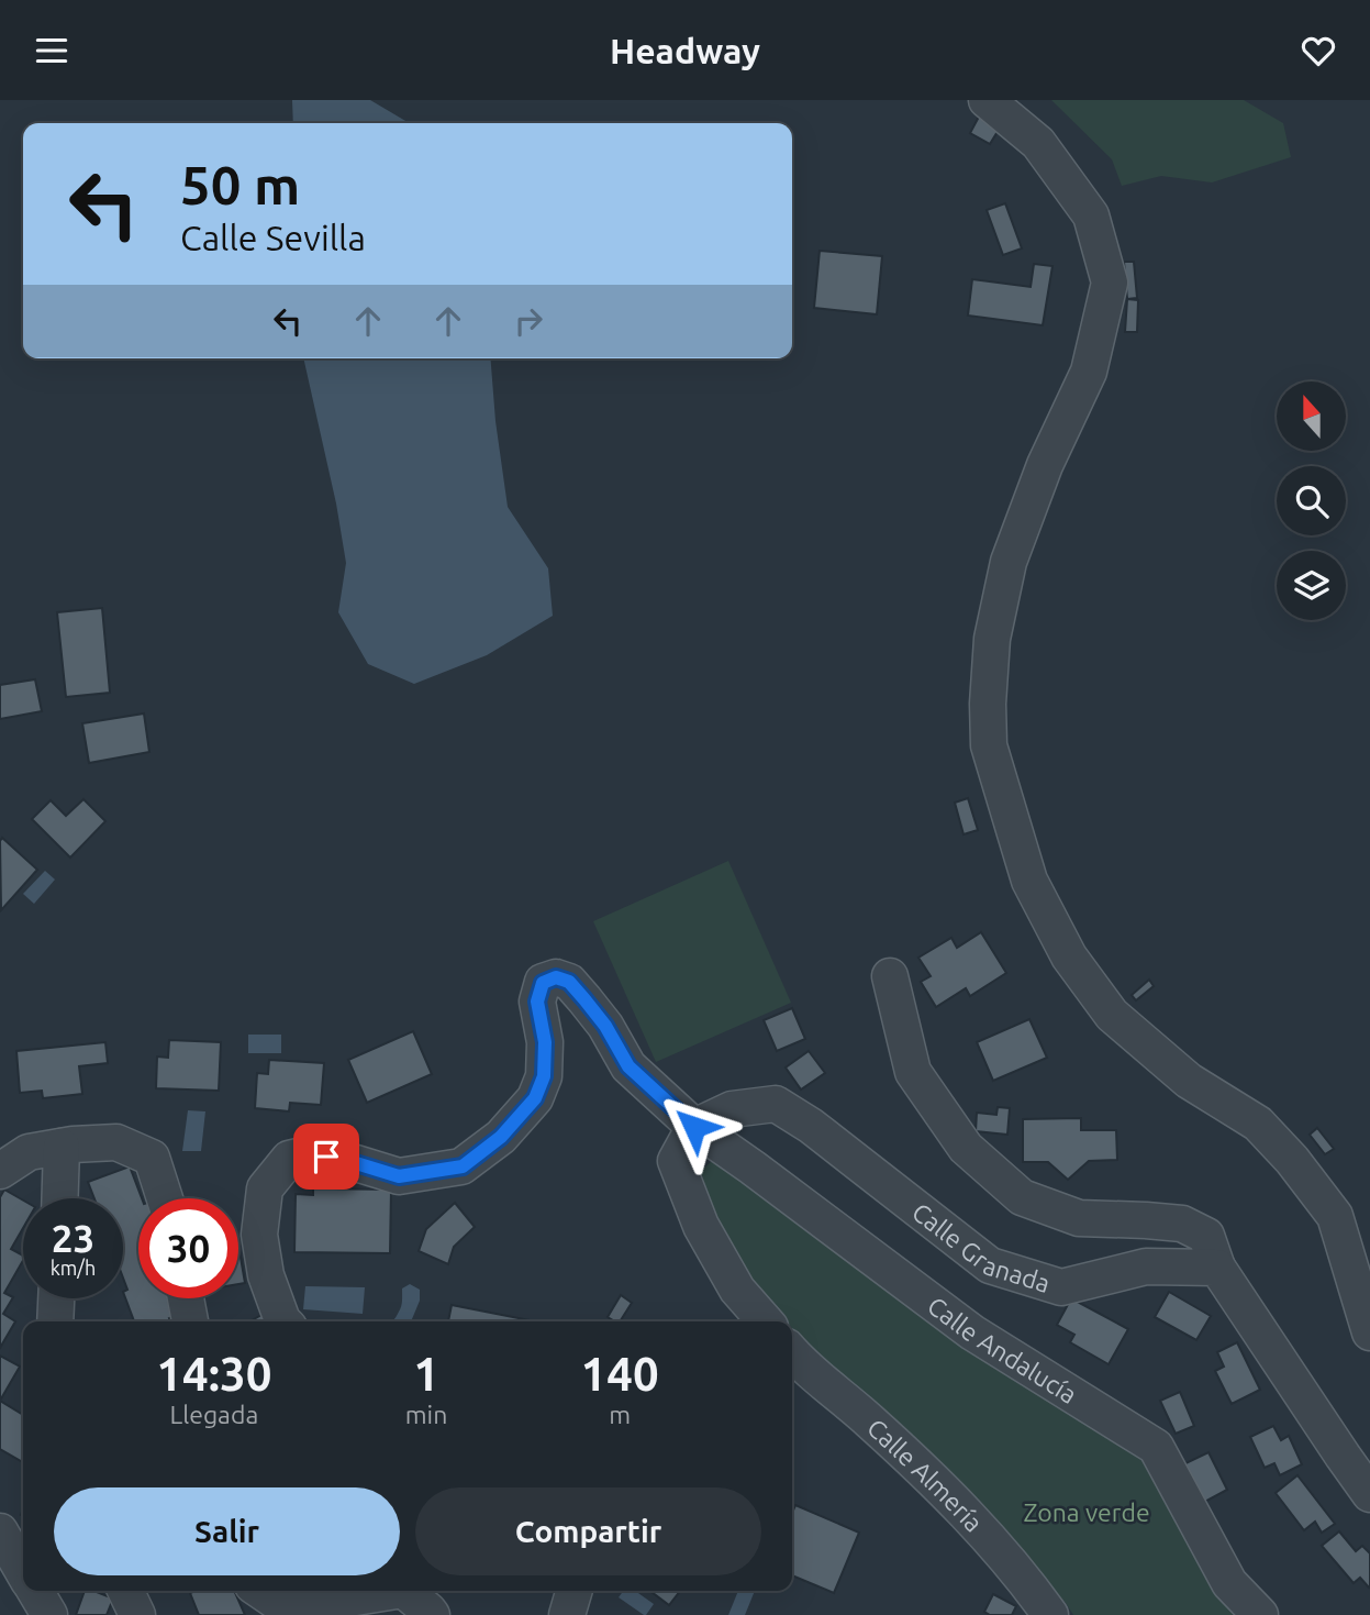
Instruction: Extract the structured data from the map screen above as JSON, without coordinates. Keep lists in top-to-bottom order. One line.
{"streets":{"street":["Calle Granada","Calle Andalucía","Calle Almería"]},"crossings":[["Calle Granada","Calle Andalucía"]],"parks":["Zona verde"],"north":"top","page":{"header":"Headway","turn":["50 m","Calle Sevilla"],"speed":"23 km/h","limit":"30","eta":["14:30","Llegada","1","min","140","m"],"buttons":["Salir","Compartir"]}}
